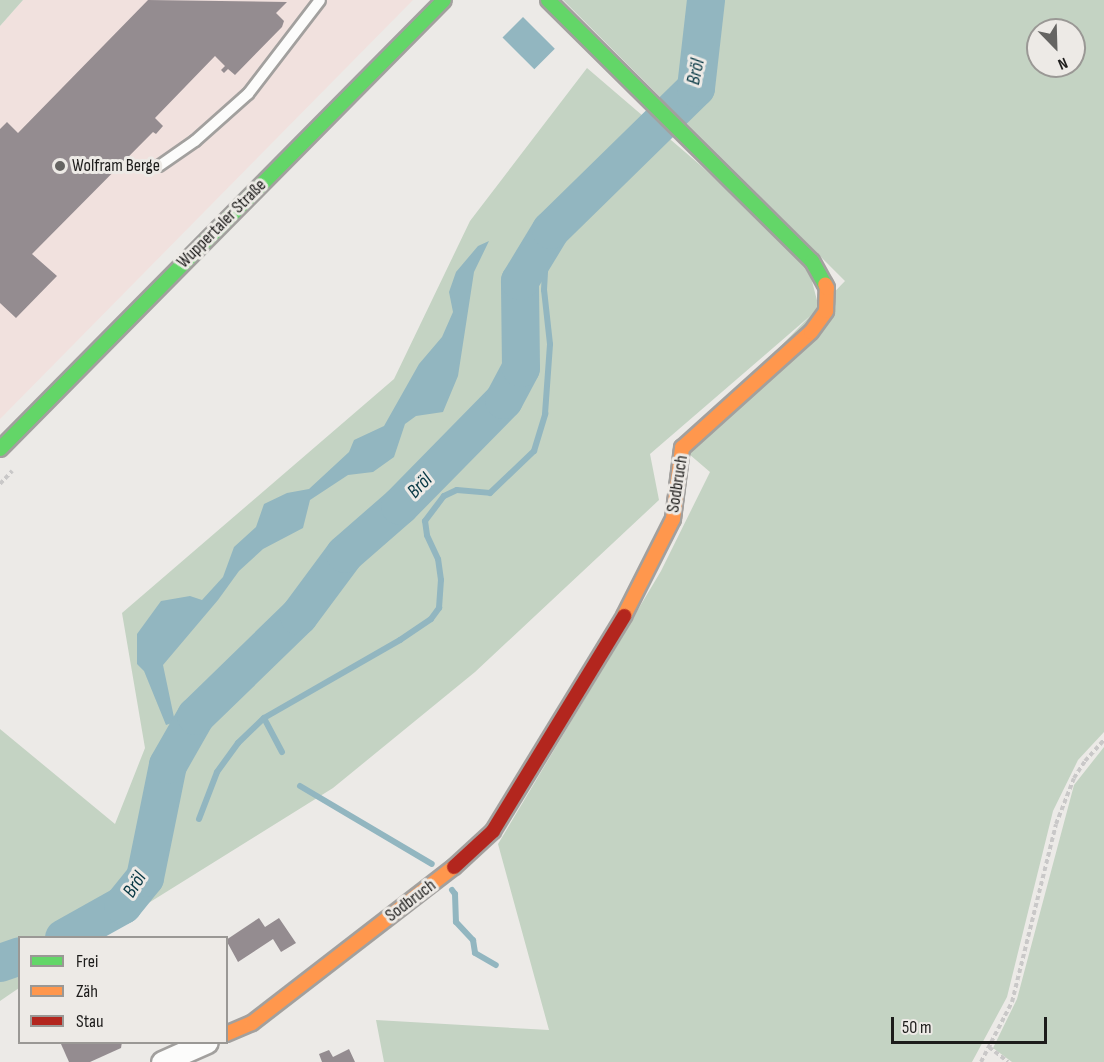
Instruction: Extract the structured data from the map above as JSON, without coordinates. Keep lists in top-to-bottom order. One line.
{"streets":{"street":["Wuppertaler Straße","Sodbruch"]},"water":["Bröl"],"places":["Wolfram Berge"],"legend":["Frei","Zäh","Stau"],"scale_bar":"50 m","north":"bottom right"}
